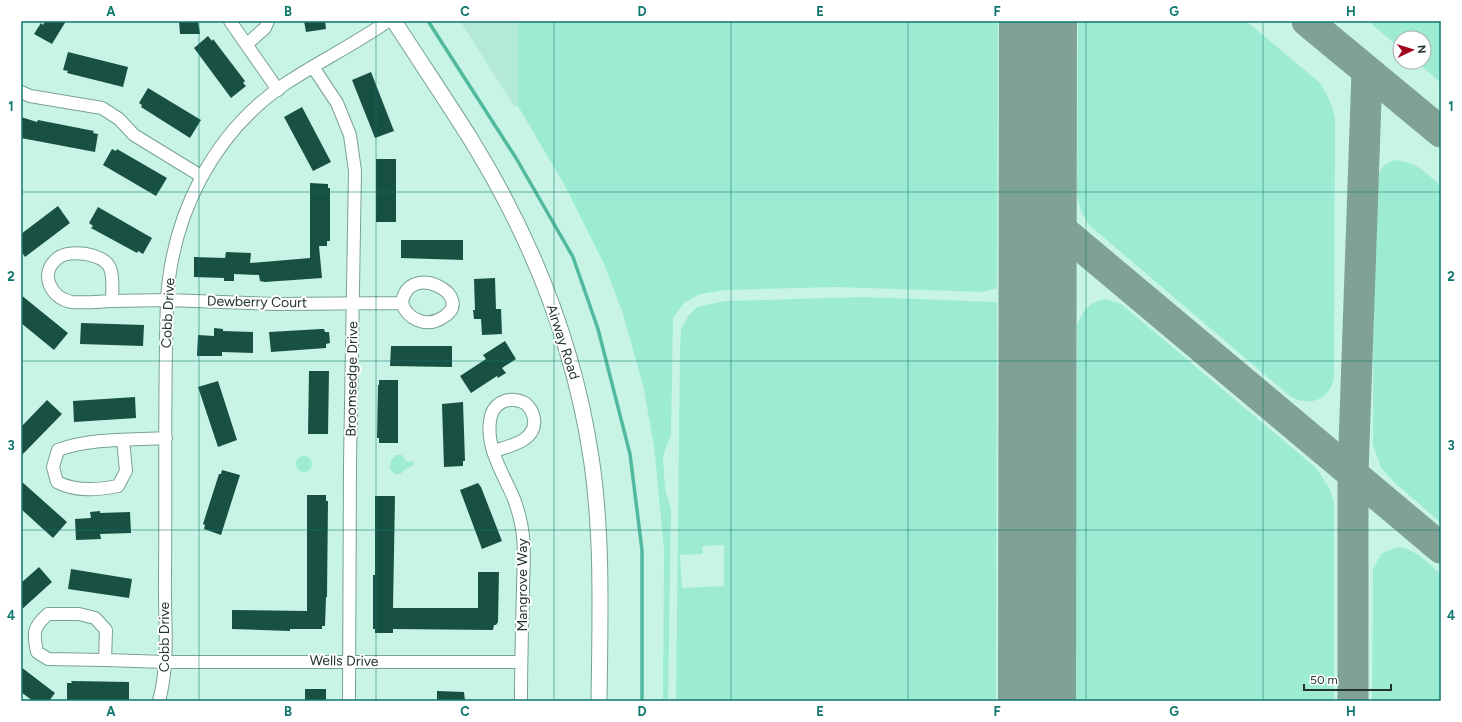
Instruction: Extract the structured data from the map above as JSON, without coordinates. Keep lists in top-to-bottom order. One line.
{"streets":{"main road":["Airway Road"],"street":["Dewberry Court","Cobb Drive","Broomsedge Drive","Mangrove Way","Wells Drive"]},"crossings":[["Dewberry Court","Cobb Drive"],["Dewberry Court","Broomsedge Drive"],["Cobb Drive","Broomsedge Drive"],["Cobb Drive","Wells Drive"],["Broomsedge Drive","Wells Drive"],["Mangrove Way","Wells Drive"]],"scale_bar":"50 m","north":"right","grid":{"columns":["A","B","C","D","E","F","G","H"],"rows":["1","2","3","4"]}}
